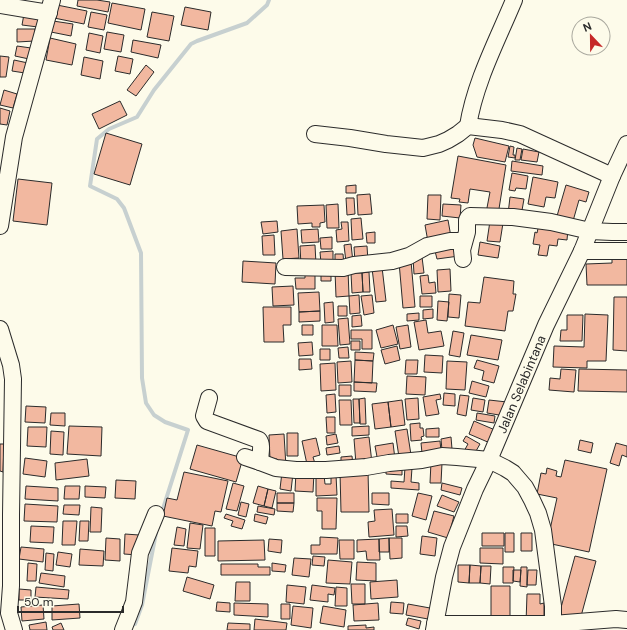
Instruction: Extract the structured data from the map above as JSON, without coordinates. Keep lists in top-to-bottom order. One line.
{"streets":{"street":["Jalan Selabintana"]},"scale_bar":"50 m","north":"top"}
